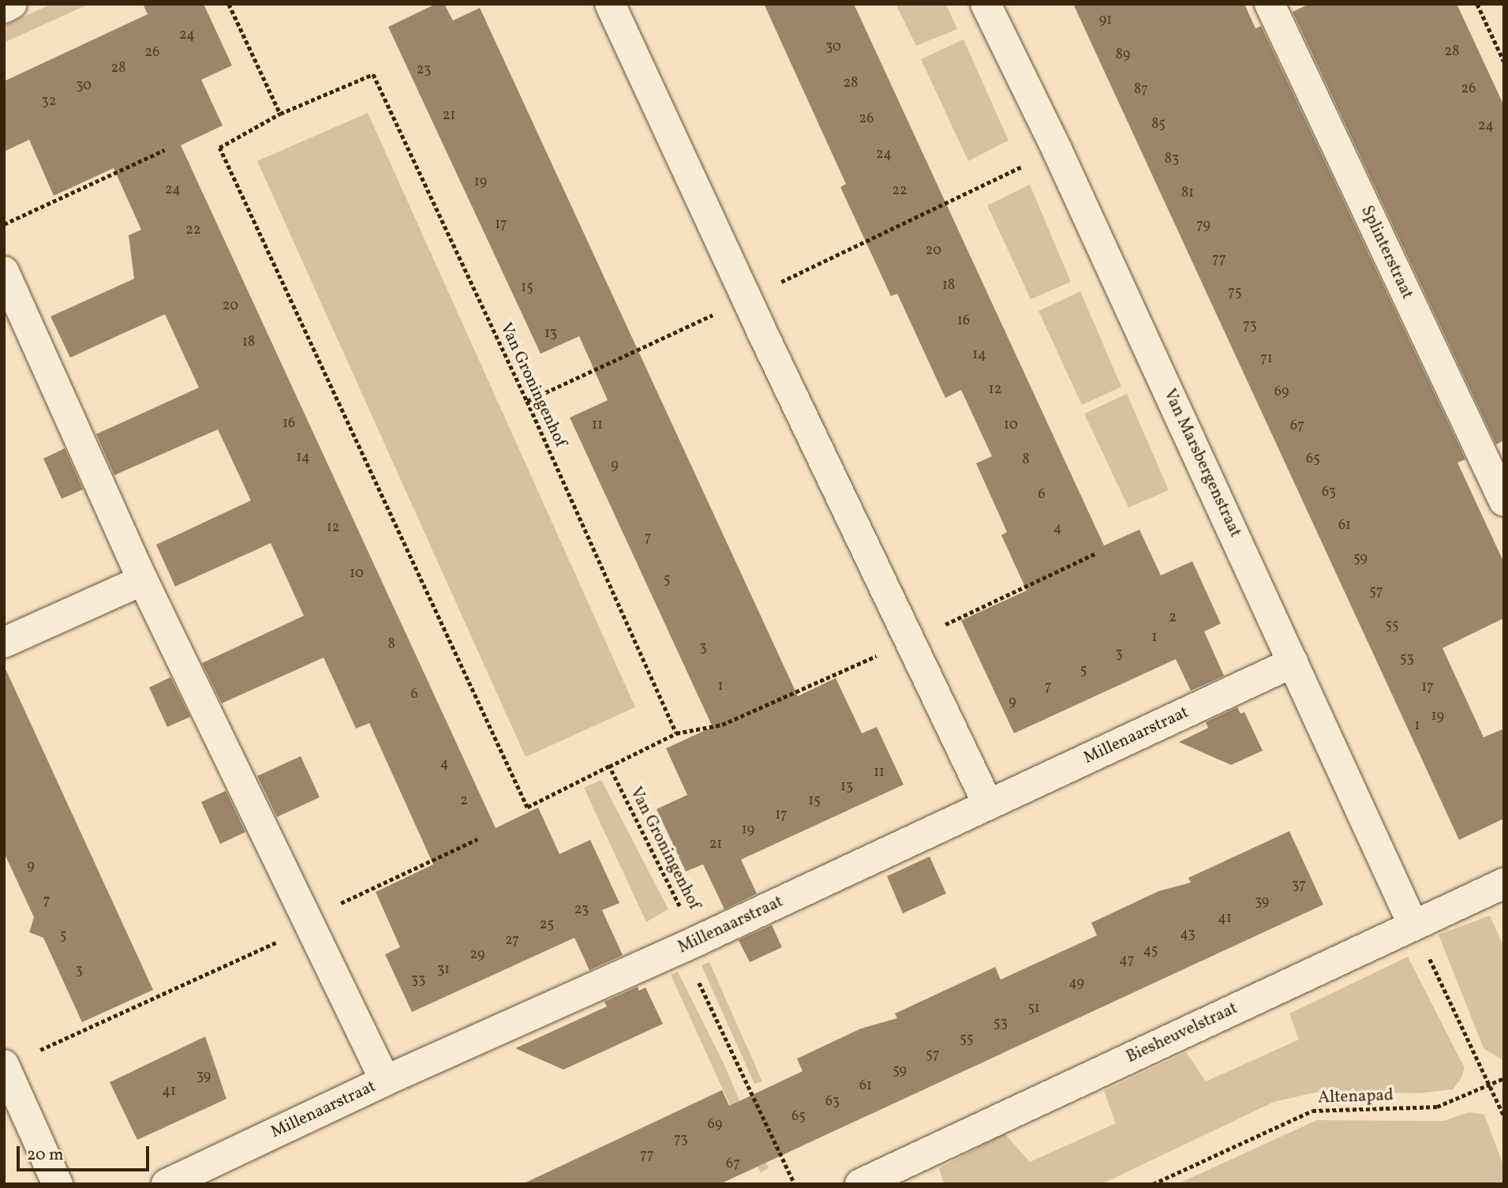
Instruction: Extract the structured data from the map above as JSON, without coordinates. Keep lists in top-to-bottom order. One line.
{"streets":{"street":["Splinterstraat","Van Marsbergenstraat","Millenaarstraat","Biesheuvelstraat"],"path":["Van Groningenhof","Altenapad"]},"crossings":[["Van Groningenhof","Millenaarstraat"],["Van Marsbergenstraat","Millenaarstraat"],["Van Marsbergenstraat","Biesheuvelstraat"]],"house_numbers":["91","24","30","28","26","89","28","23","28","30","26","87","32","21","26","85","24","24","83","19","24","22","81","17","79","22","20","77","18","15","75","20","16","73","13","18","14","71","12","69","16","11","10","67","14","65","8","9","63","6","61","12","4","7","59","10","5","57","2","55","1","8","3","3","53","5","1","7","17","6","9","19","1","4","11","13","2","15","17","19","21","9","37","7","39","23","41","25","43","5","27","45","29","47","31","3","33","49","51","53","55","57","59","39","61","41","63","65","69","73","77","67"],"scale_bar":"20 m"}
